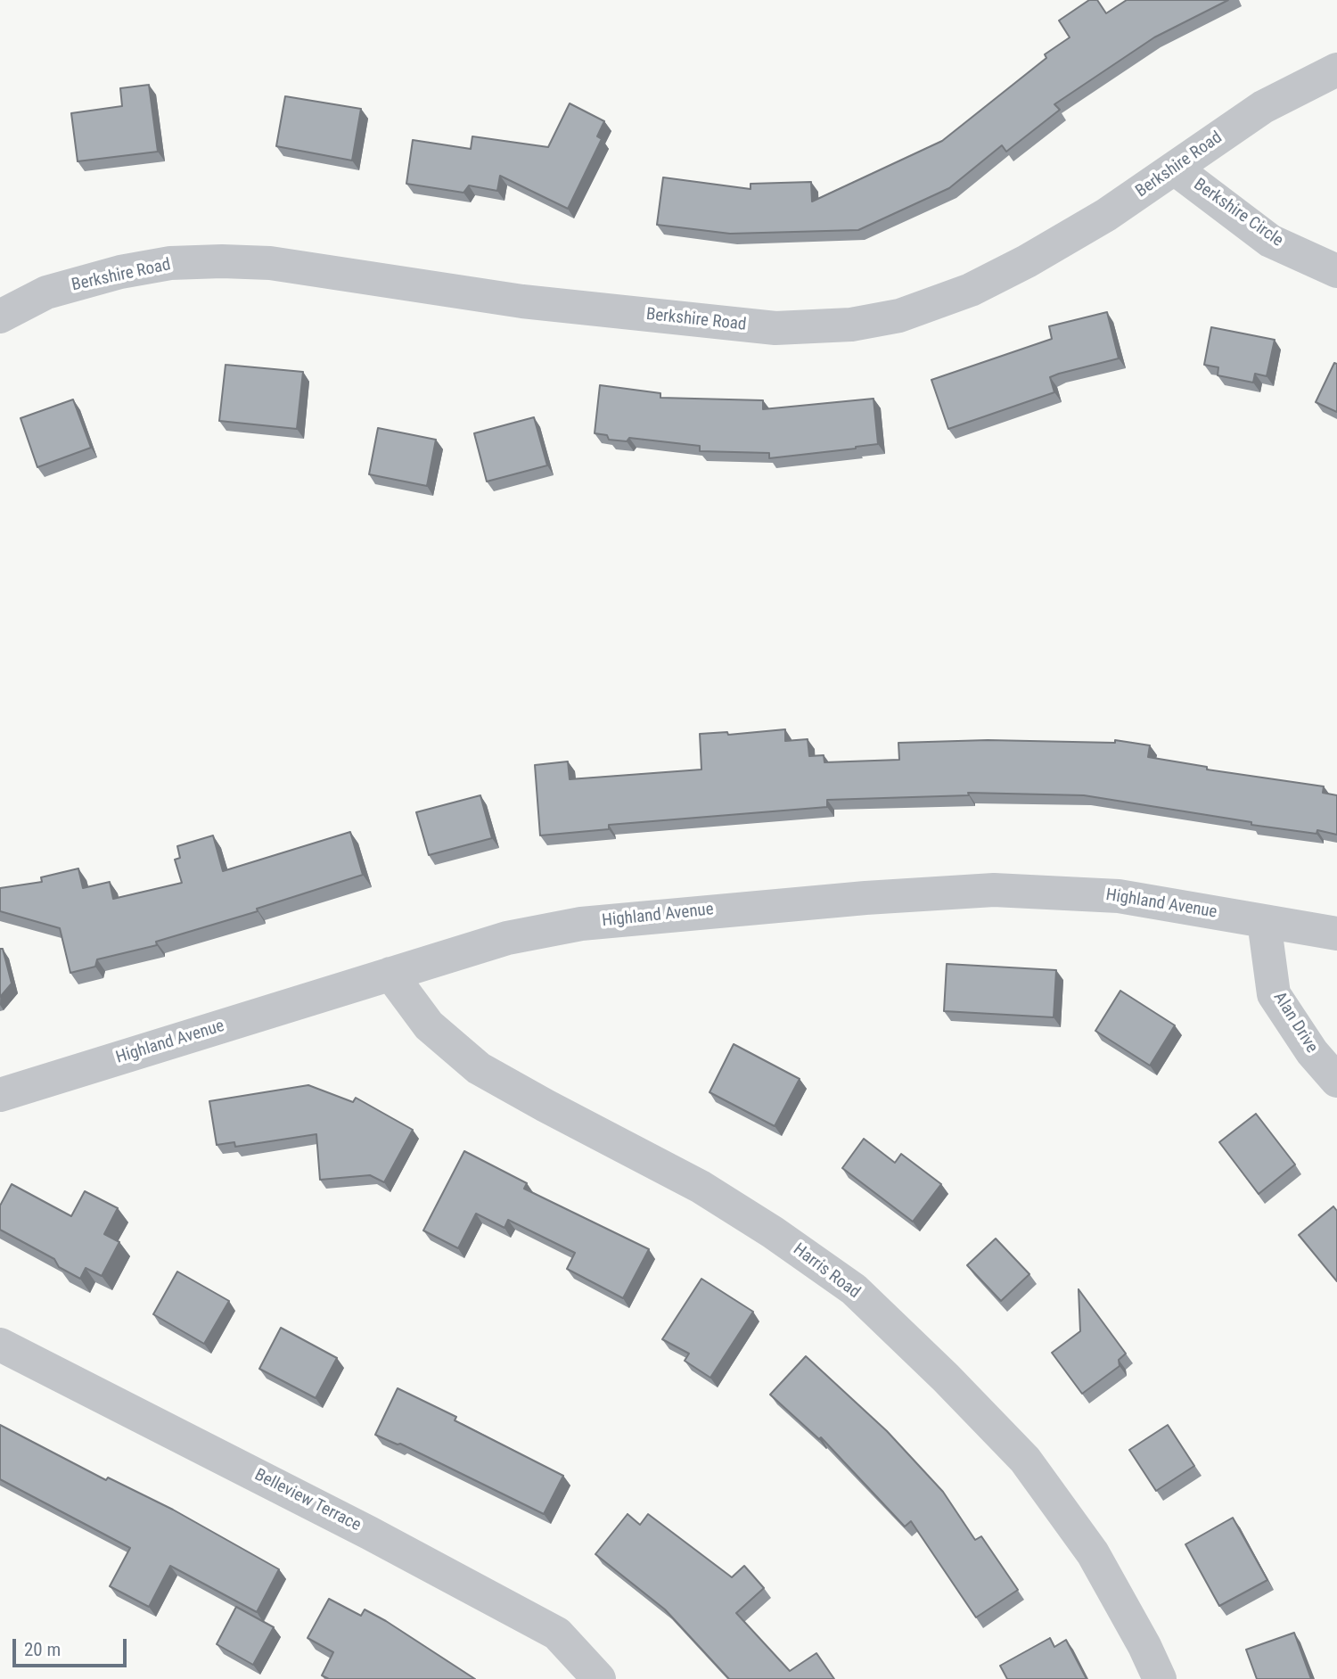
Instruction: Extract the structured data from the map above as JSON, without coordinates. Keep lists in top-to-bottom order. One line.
{"streets":{"street":["Berkshire Road","Berkshire Circle","Highland Avenue","Alan Drive","Harris Road","Belleview Terrace"]},"crossings":[["Berkshire Road","Berkshire Circle"],["Highland Avenue","Alan Drive"],["Highland Avenue","Harris Road"]],"scale_bar":"20 m"}
